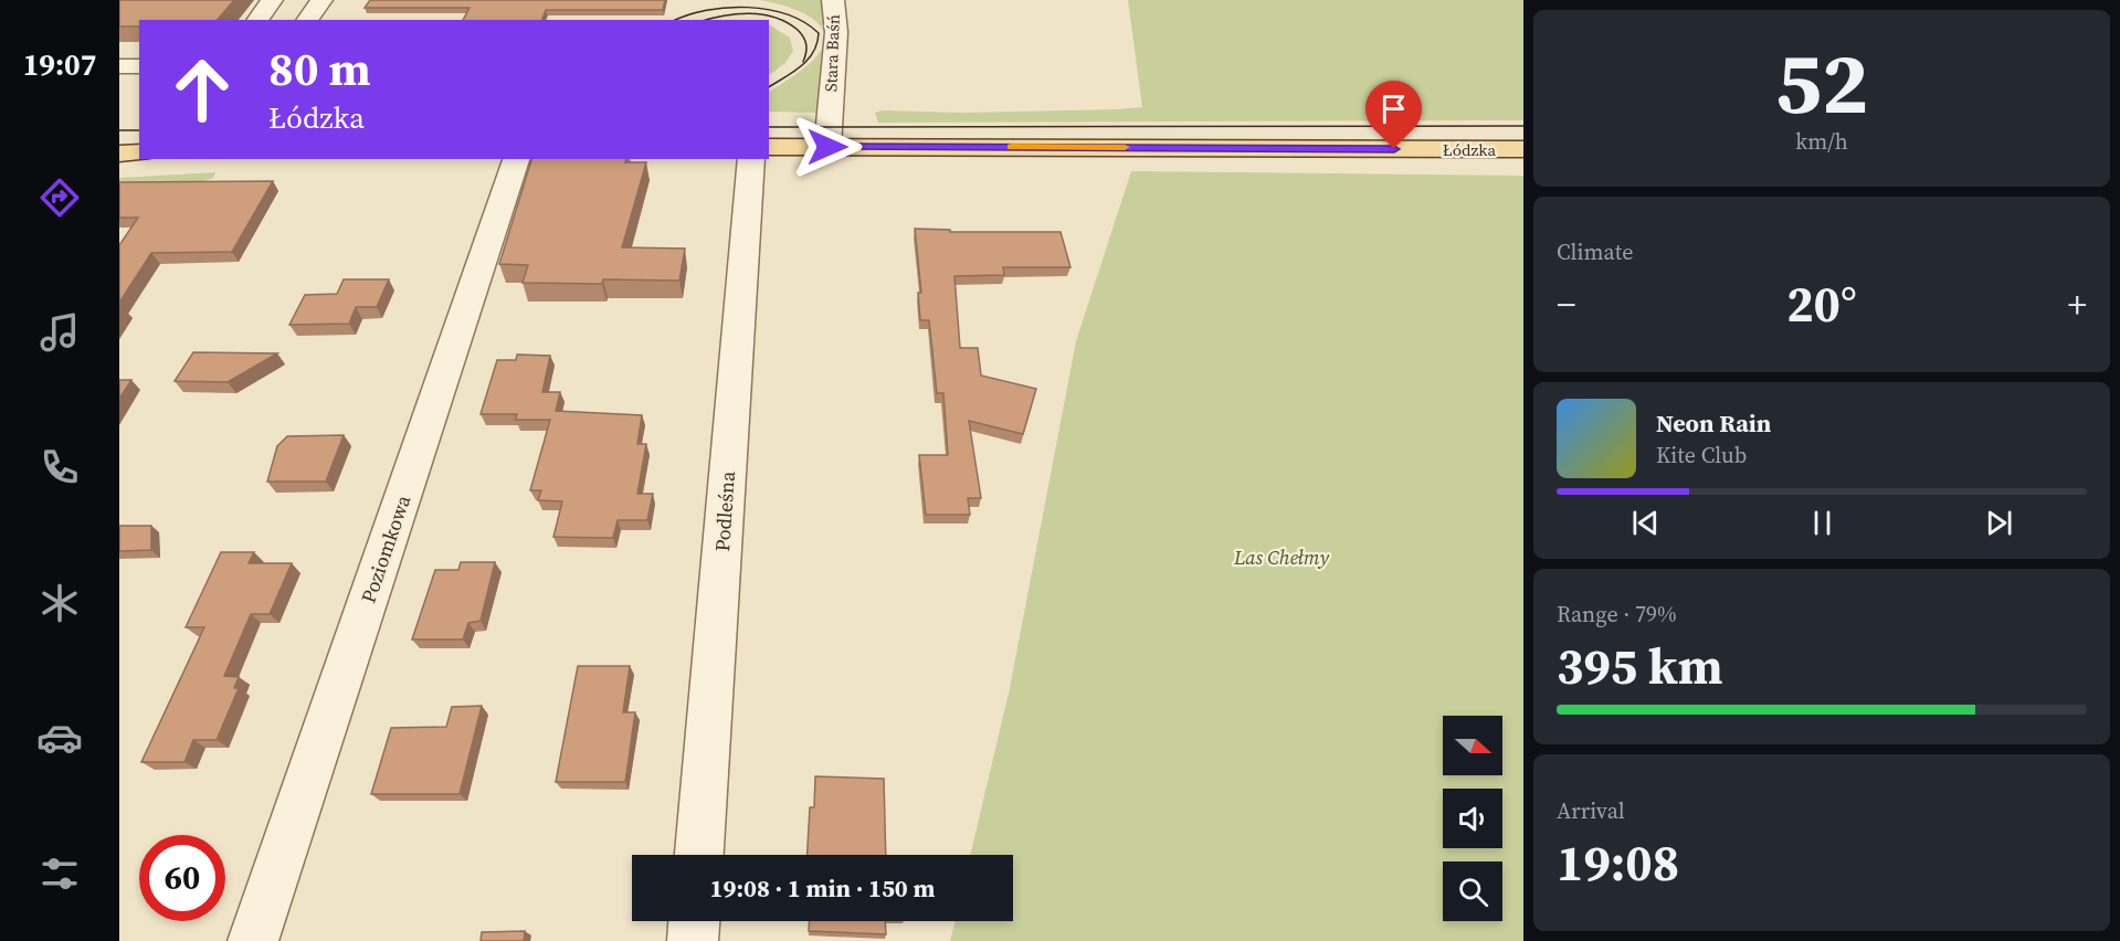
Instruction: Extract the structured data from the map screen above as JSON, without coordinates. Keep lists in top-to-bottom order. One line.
{"streets":{"main road":["Łódzka"],"street":["Stara Baśń","Podleśna","Poziomkowa"]},"crossings":[["Stara Baśń","Łódzka"]],"parks":["Las Chełmy"],"north":"right","page":{"tabs":"19:07","tile":[["52","km/h"],"Climate",["Range · 79%","395 km"],["Arrival","19:08"]],"turn":["80 m","Łódzka"],"heat":["−","20°","+"],"song":["Neon Rain","Kite Club"],"limit":"60","trip":"19:08 · 1 min · 150 m"}}
